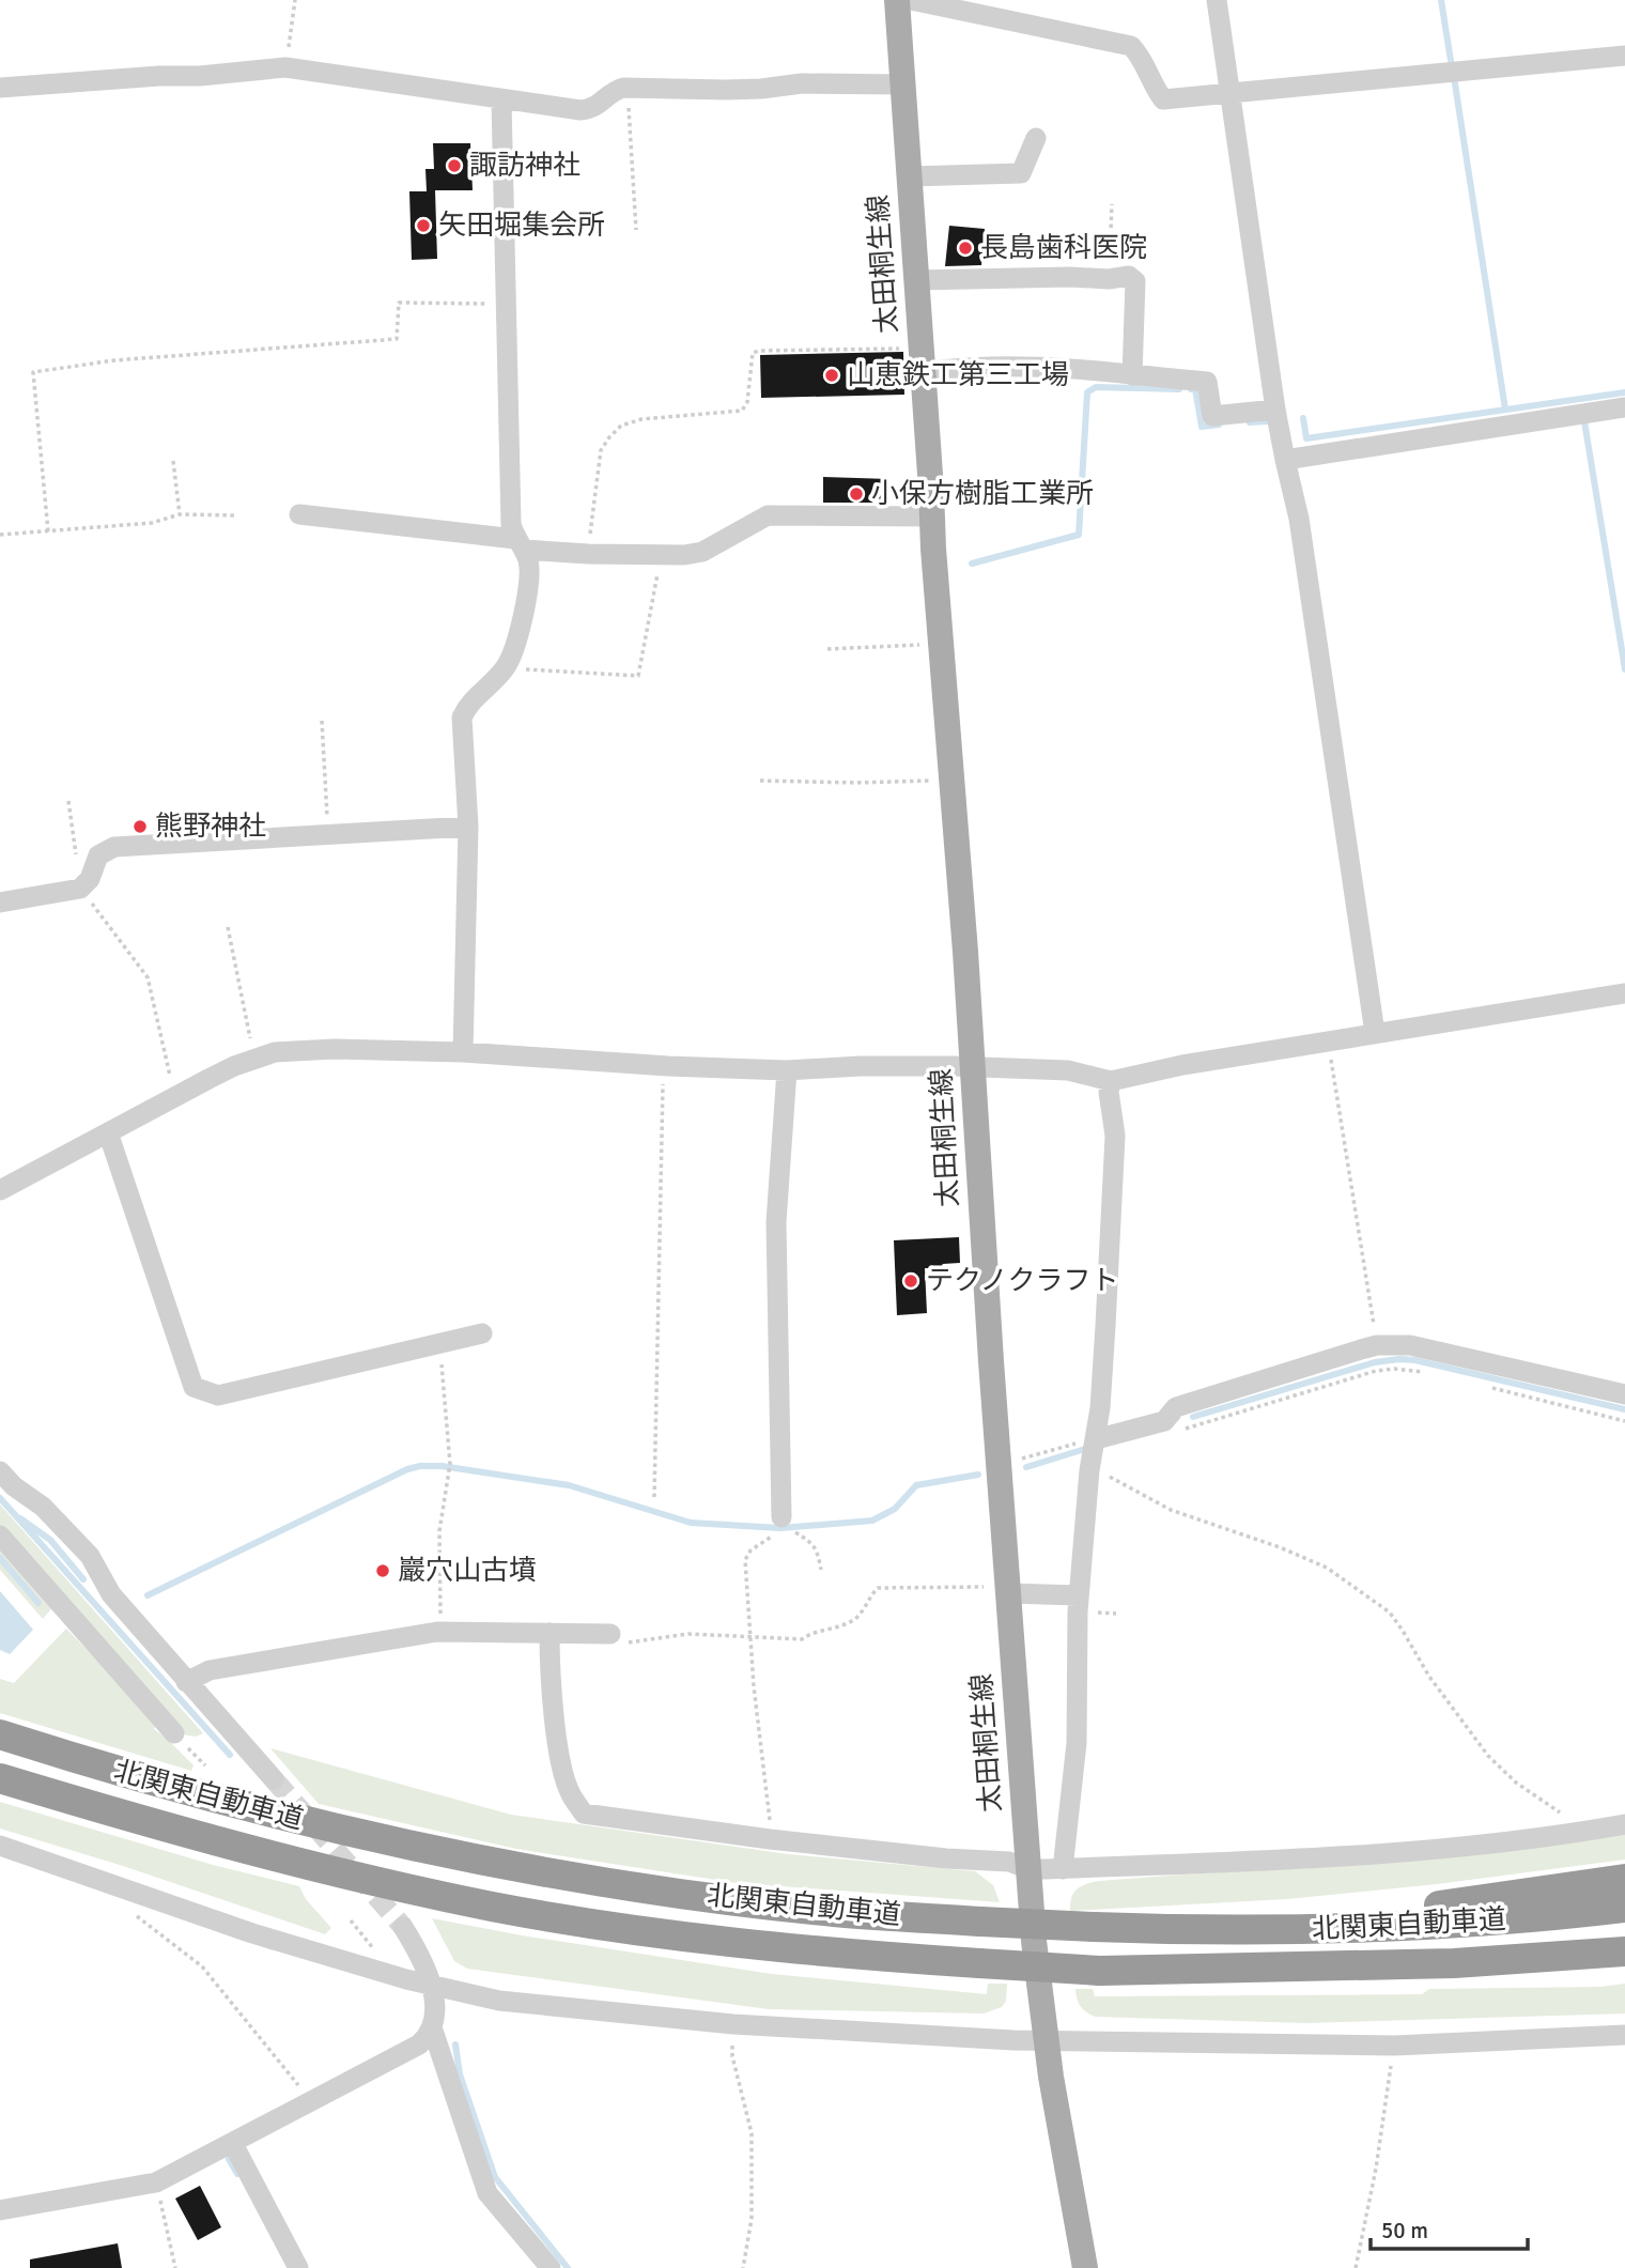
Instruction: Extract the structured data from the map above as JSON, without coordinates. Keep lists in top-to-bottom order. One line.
{"streets":{"highway":["北関東自動車道"],"main road":["太田桐生線"]},"places":["諏訪神社","矢田堀集会所","長島歯科医院","山恵鉄工第三工場","小保方樹脂工業所","熊野神社","テクノクラフト","巖穴山古墳"],"scale_bar":"50 m"}
